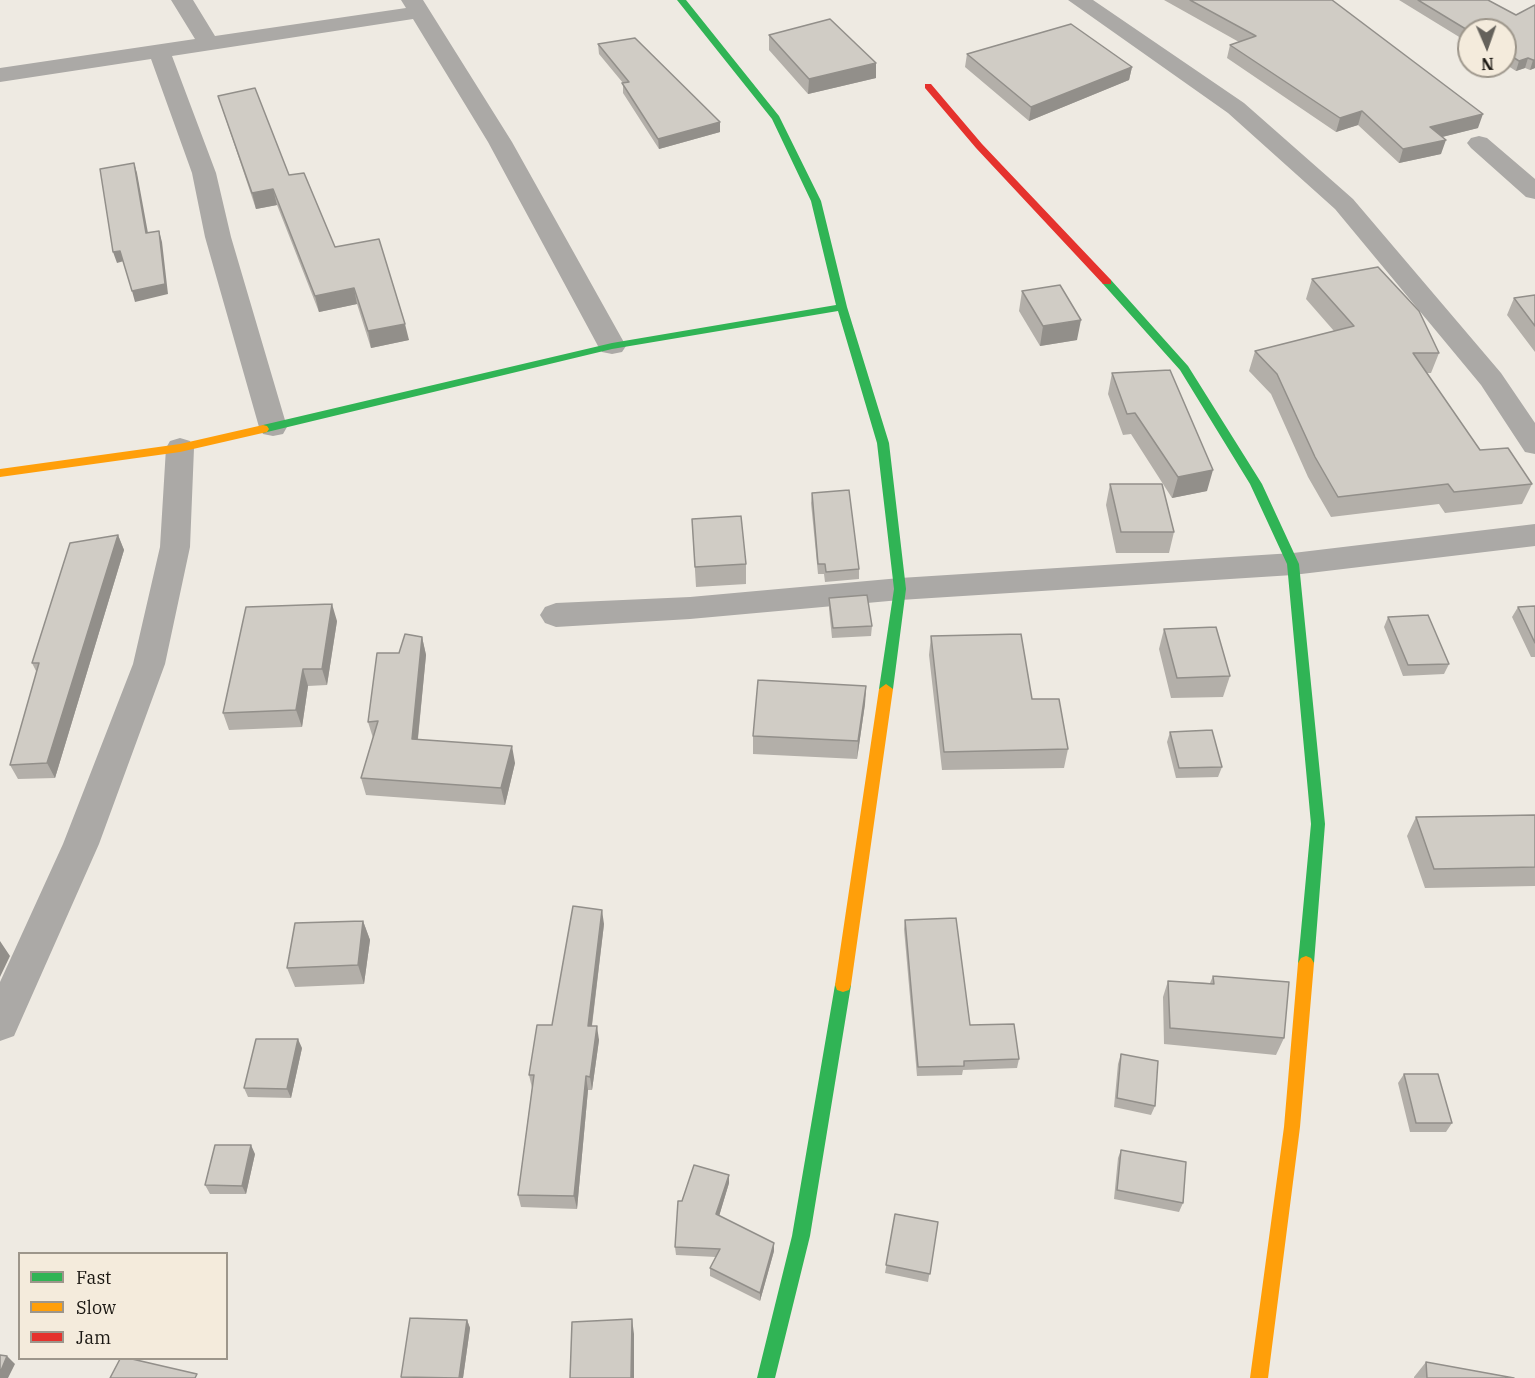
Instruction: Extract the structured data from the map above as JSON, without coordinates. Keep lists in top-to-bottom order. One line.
{"legend":["Fast","Slow","Jam"],"north":"bottom"}
